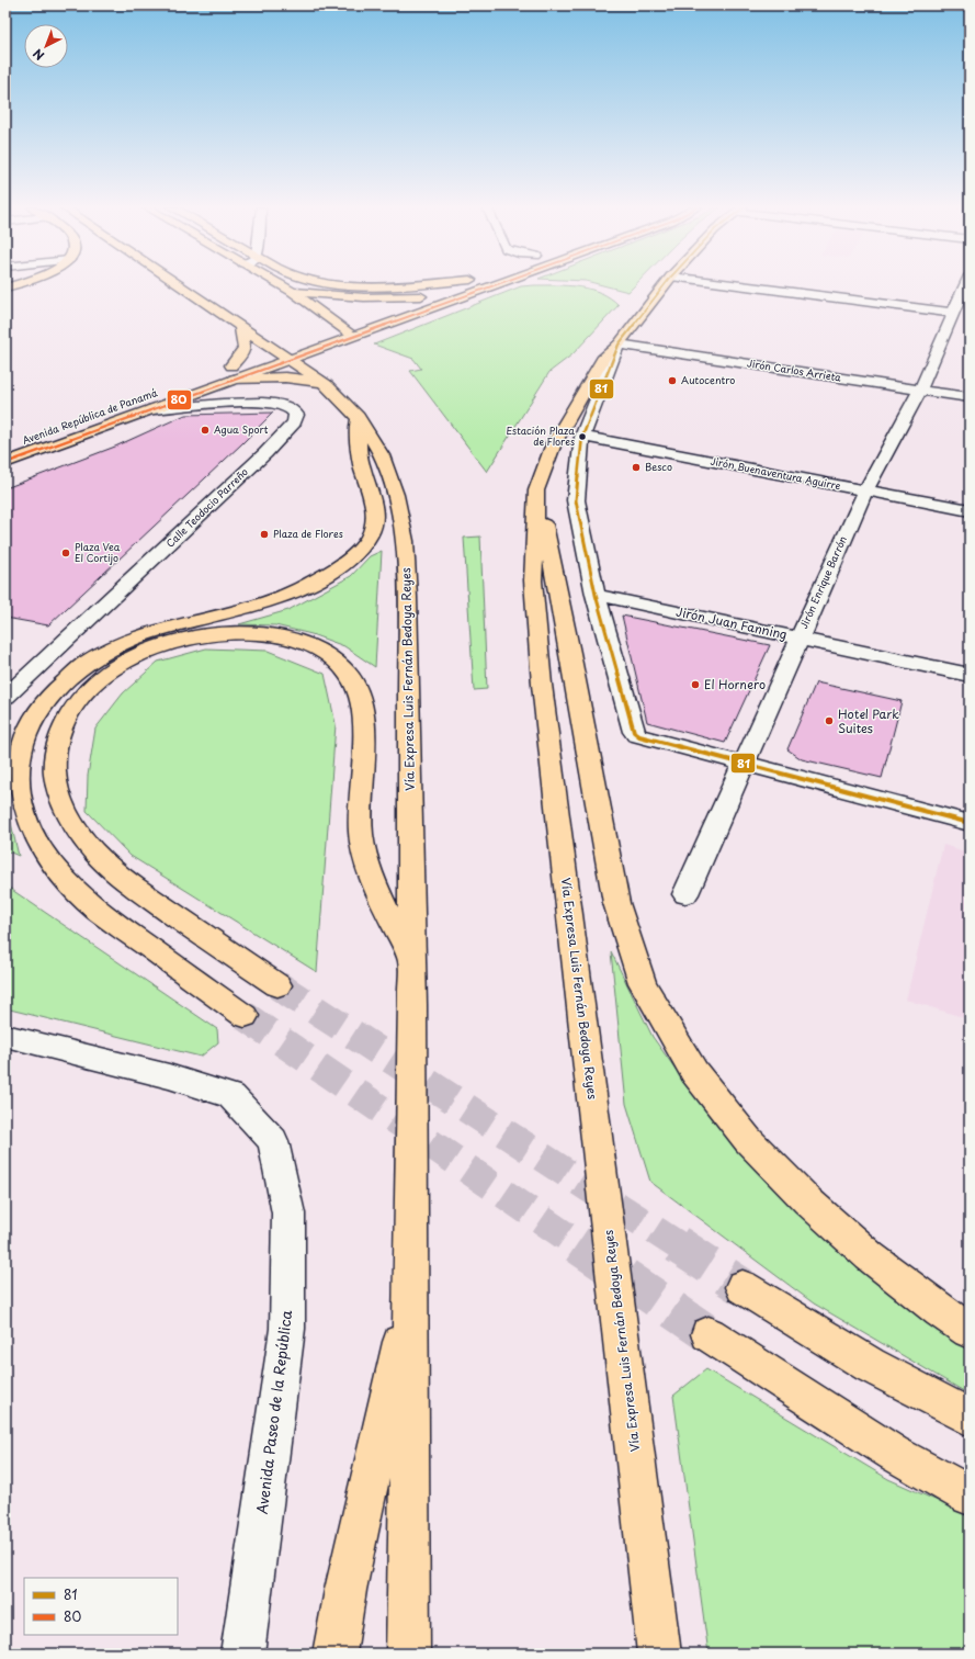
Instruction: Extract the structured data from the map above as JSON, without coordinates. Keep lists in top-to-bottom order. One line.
{"streets":{"main road":["Avenida República de Panamá","Vía Expresa Luis Fernán Bedoya Reyes"],"street":["Jirón Carlos Arrieta","Jirón Buenaventura Aguirre","Calle Teodocio Parreño","Jirón Enrique Barrón","Jirón Juan Fanning","Avenida Paseo de la República"]},"crossings":[["Jirón Carlos Arrieta","Jirón Enrique Barrón"],["Jirón Carlos Arrieta","Vía Expresa Luis Fernán Bedoya Reyes"],["Avenida República de Panamá","Calle Teodocio Parreño"],["Avenida República de Panamá","Vía Expresa Luis Fernán Bedoya Reyes"],["Jirón Buenaventura Aguirre","Jirón Enrique Barrón"],["Jirón Enrique Barrón","Jirón Juan Fanning"]],"places":["Autocentro","Agua Sport","Estación Plaza de Flores","Besco","Plaza de Flores","Plaza Vea El Cortijo","El Hornero","Hotel Park Suites"],"lines":["transit line 81","transit line 80"],"legend":["81","80"],"north":"bottom left"}
